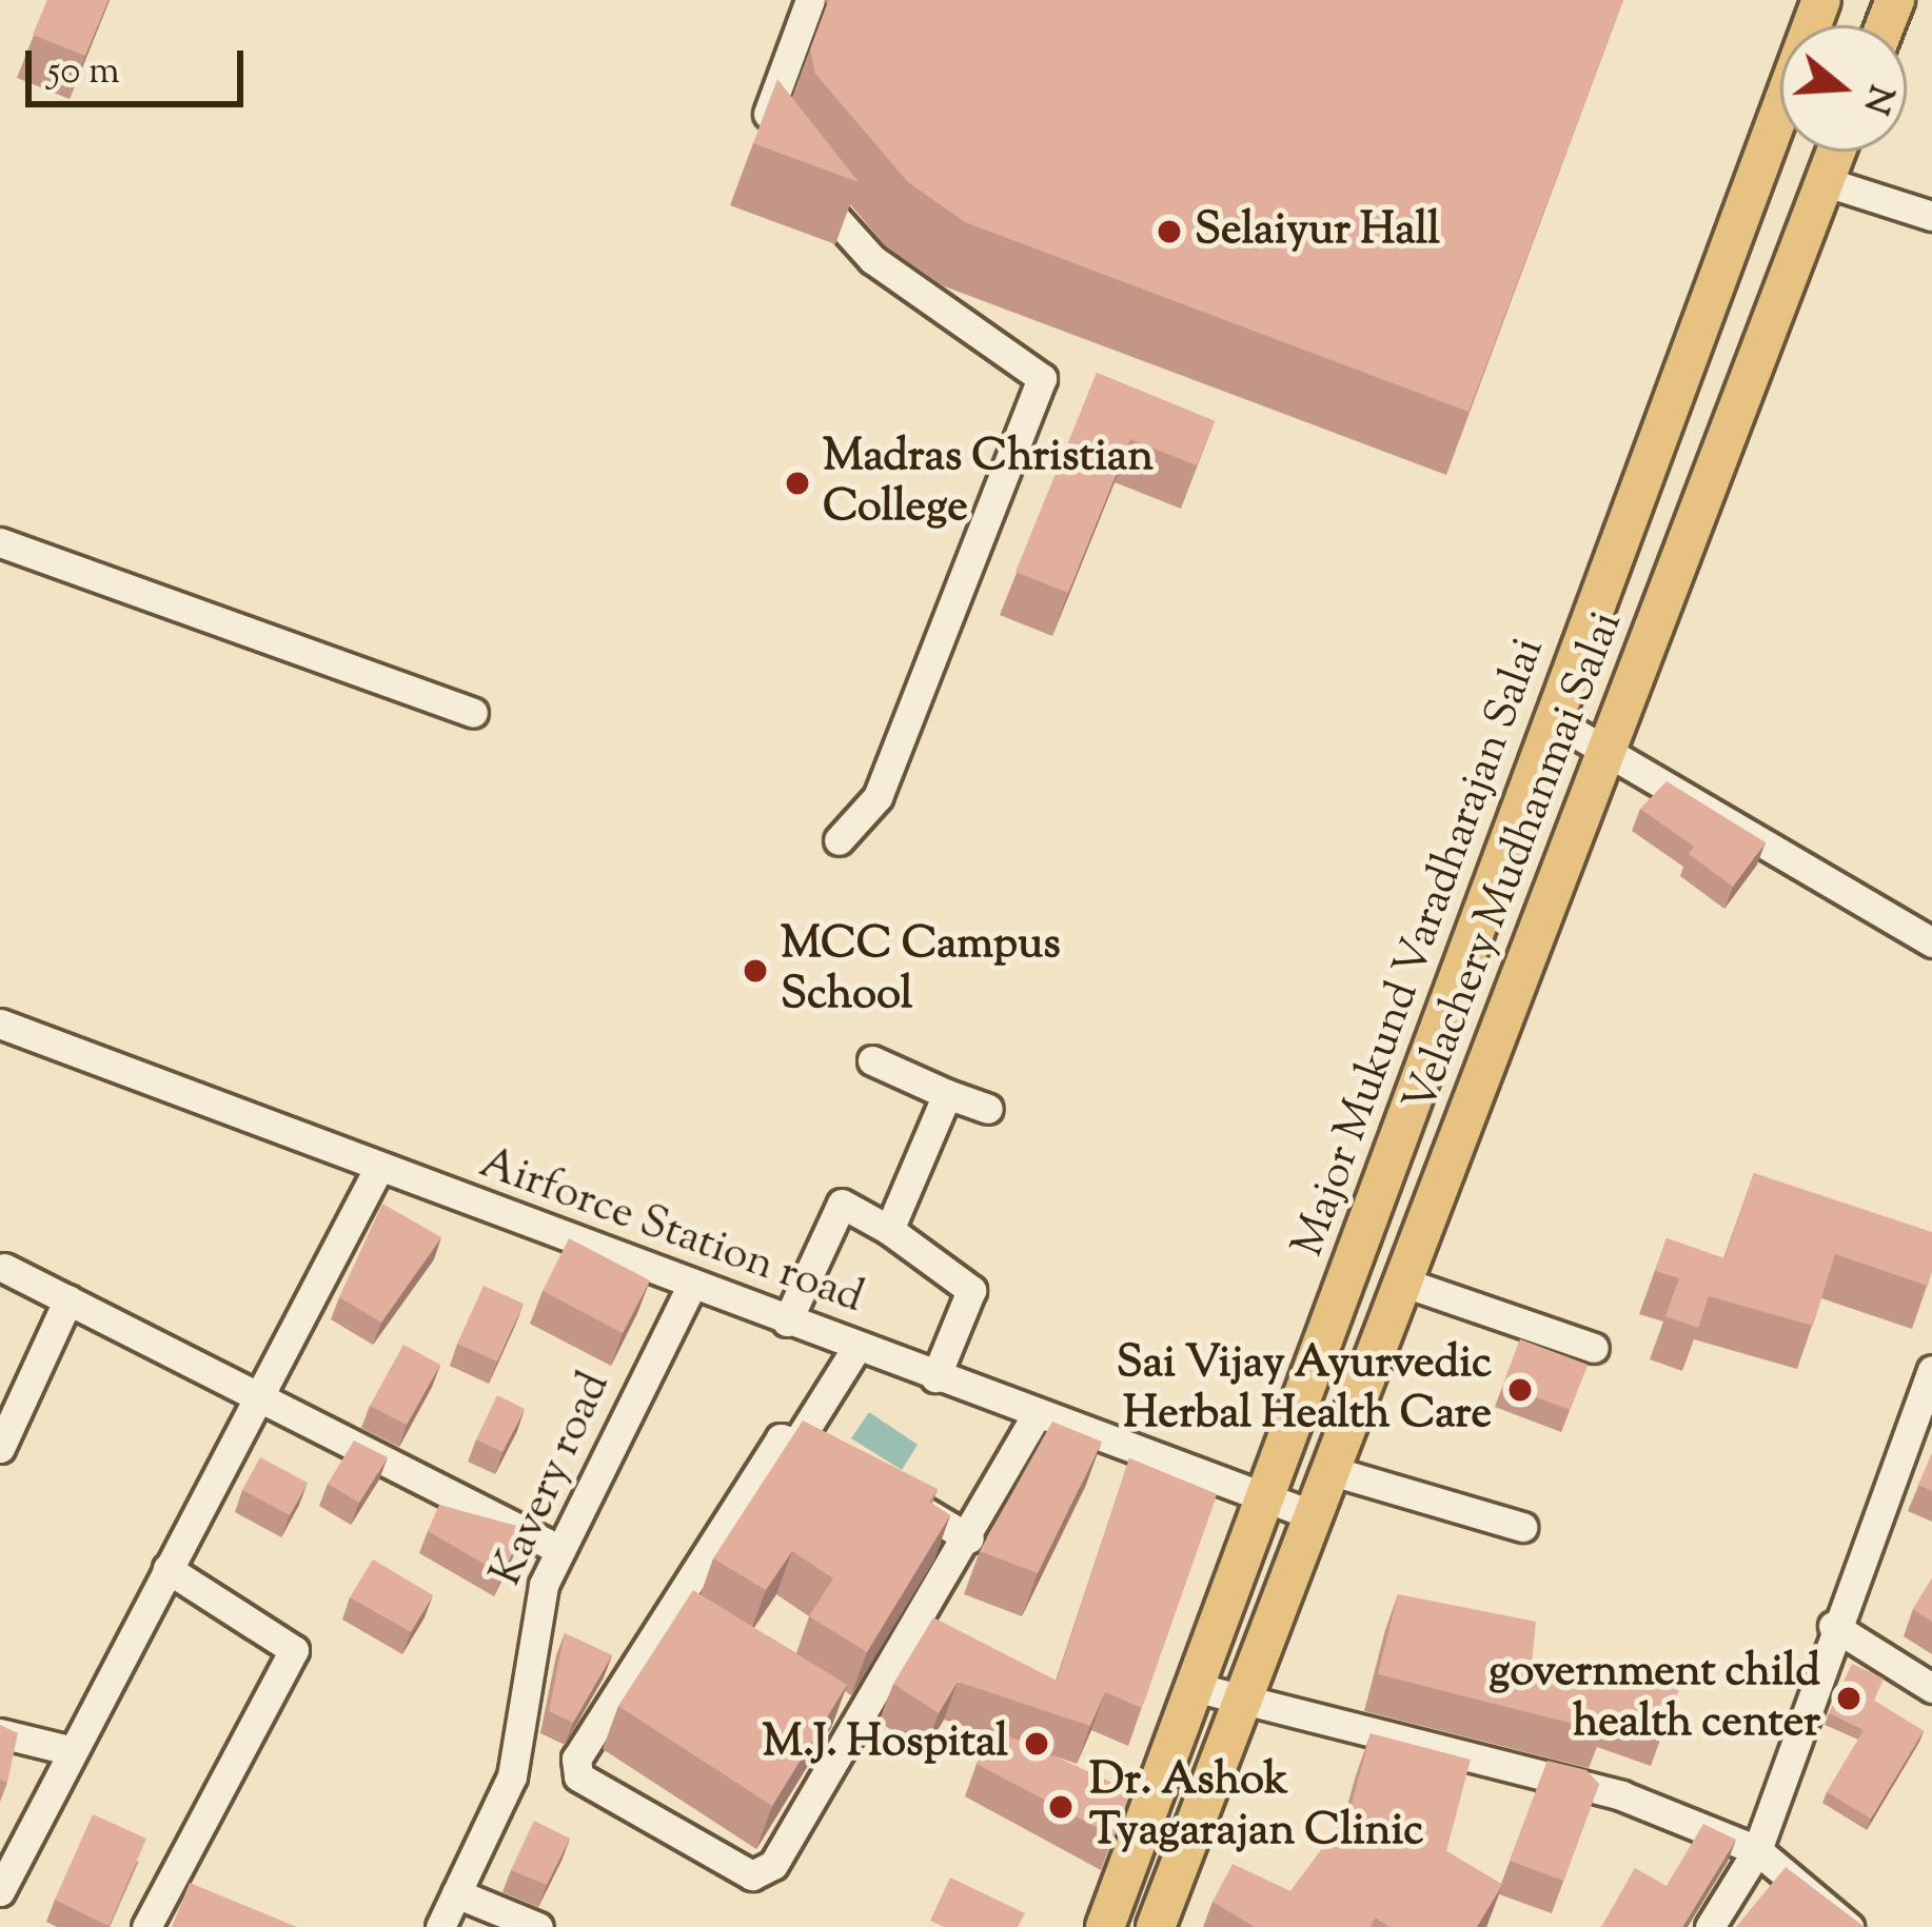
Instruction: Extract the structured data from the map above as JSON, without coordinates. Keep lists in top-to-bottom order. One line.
{"streets":{"main road":["Velachery Mudhanmai Salai","Major Mukund Varadharajan Salai"],"street":["Airforce Station road","Kavery road"]},"crossings":[["Velachery Mudhanmai Salai","Airforce Station road"],["Major Mukund Varadharajan Salai","Airforce Station road"],["Airforce Station road","Kavery road"]],"places":["Selaiyur Hall","Madras Christian College","MCC Campus School","Sai Vijay Ayurvedic Herbal Health Care","government child health center","M.J. Hospital","Dr. Ashok Tyagarajan Clinic"],"scale_bar":"50 m","north":"right"}
